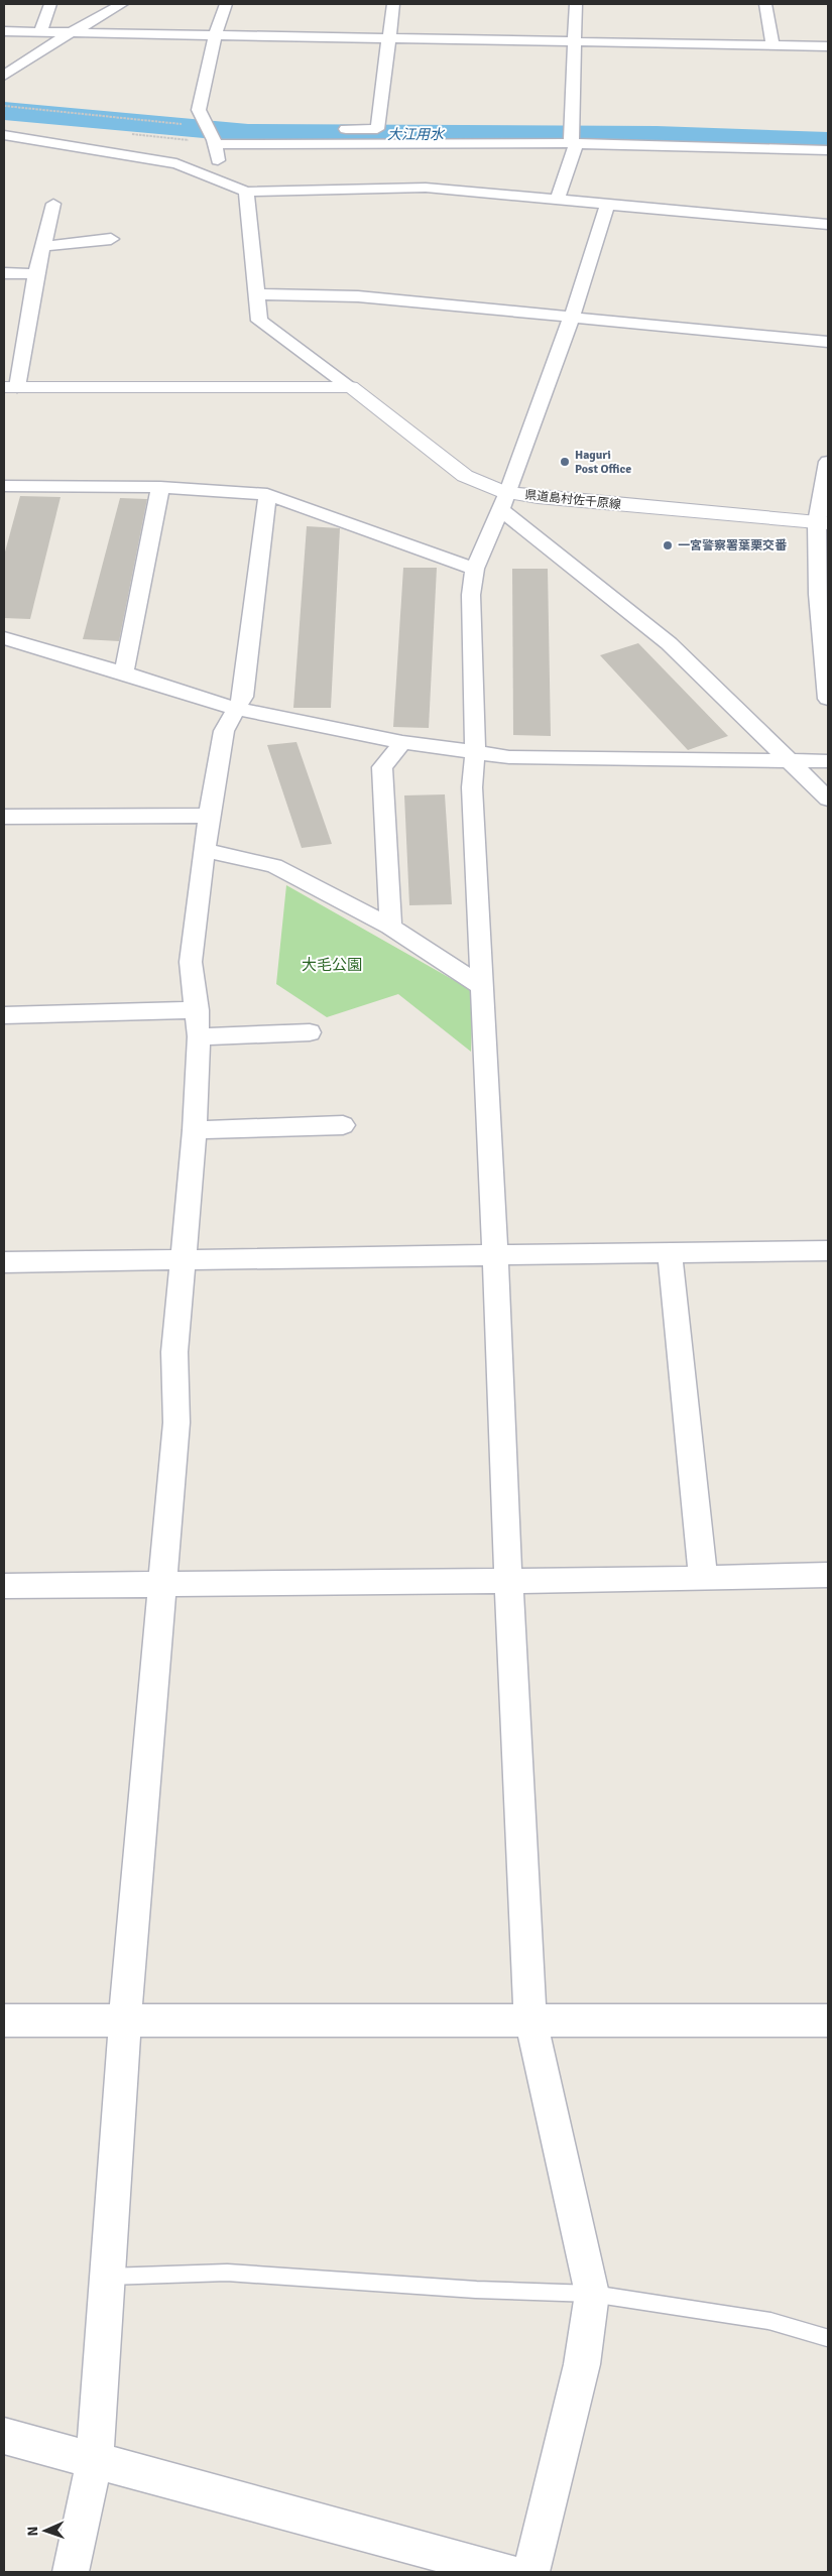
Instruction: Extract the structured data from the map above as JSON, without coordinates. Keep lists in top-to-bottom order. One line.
{"streets":{"main road":["県道島村佐千原線"]},"water":["大江用水"],"parks":["大毛公園"],"places":["Haguri Post Office","一宮警察署葉栗交番"],"north":"left"}
